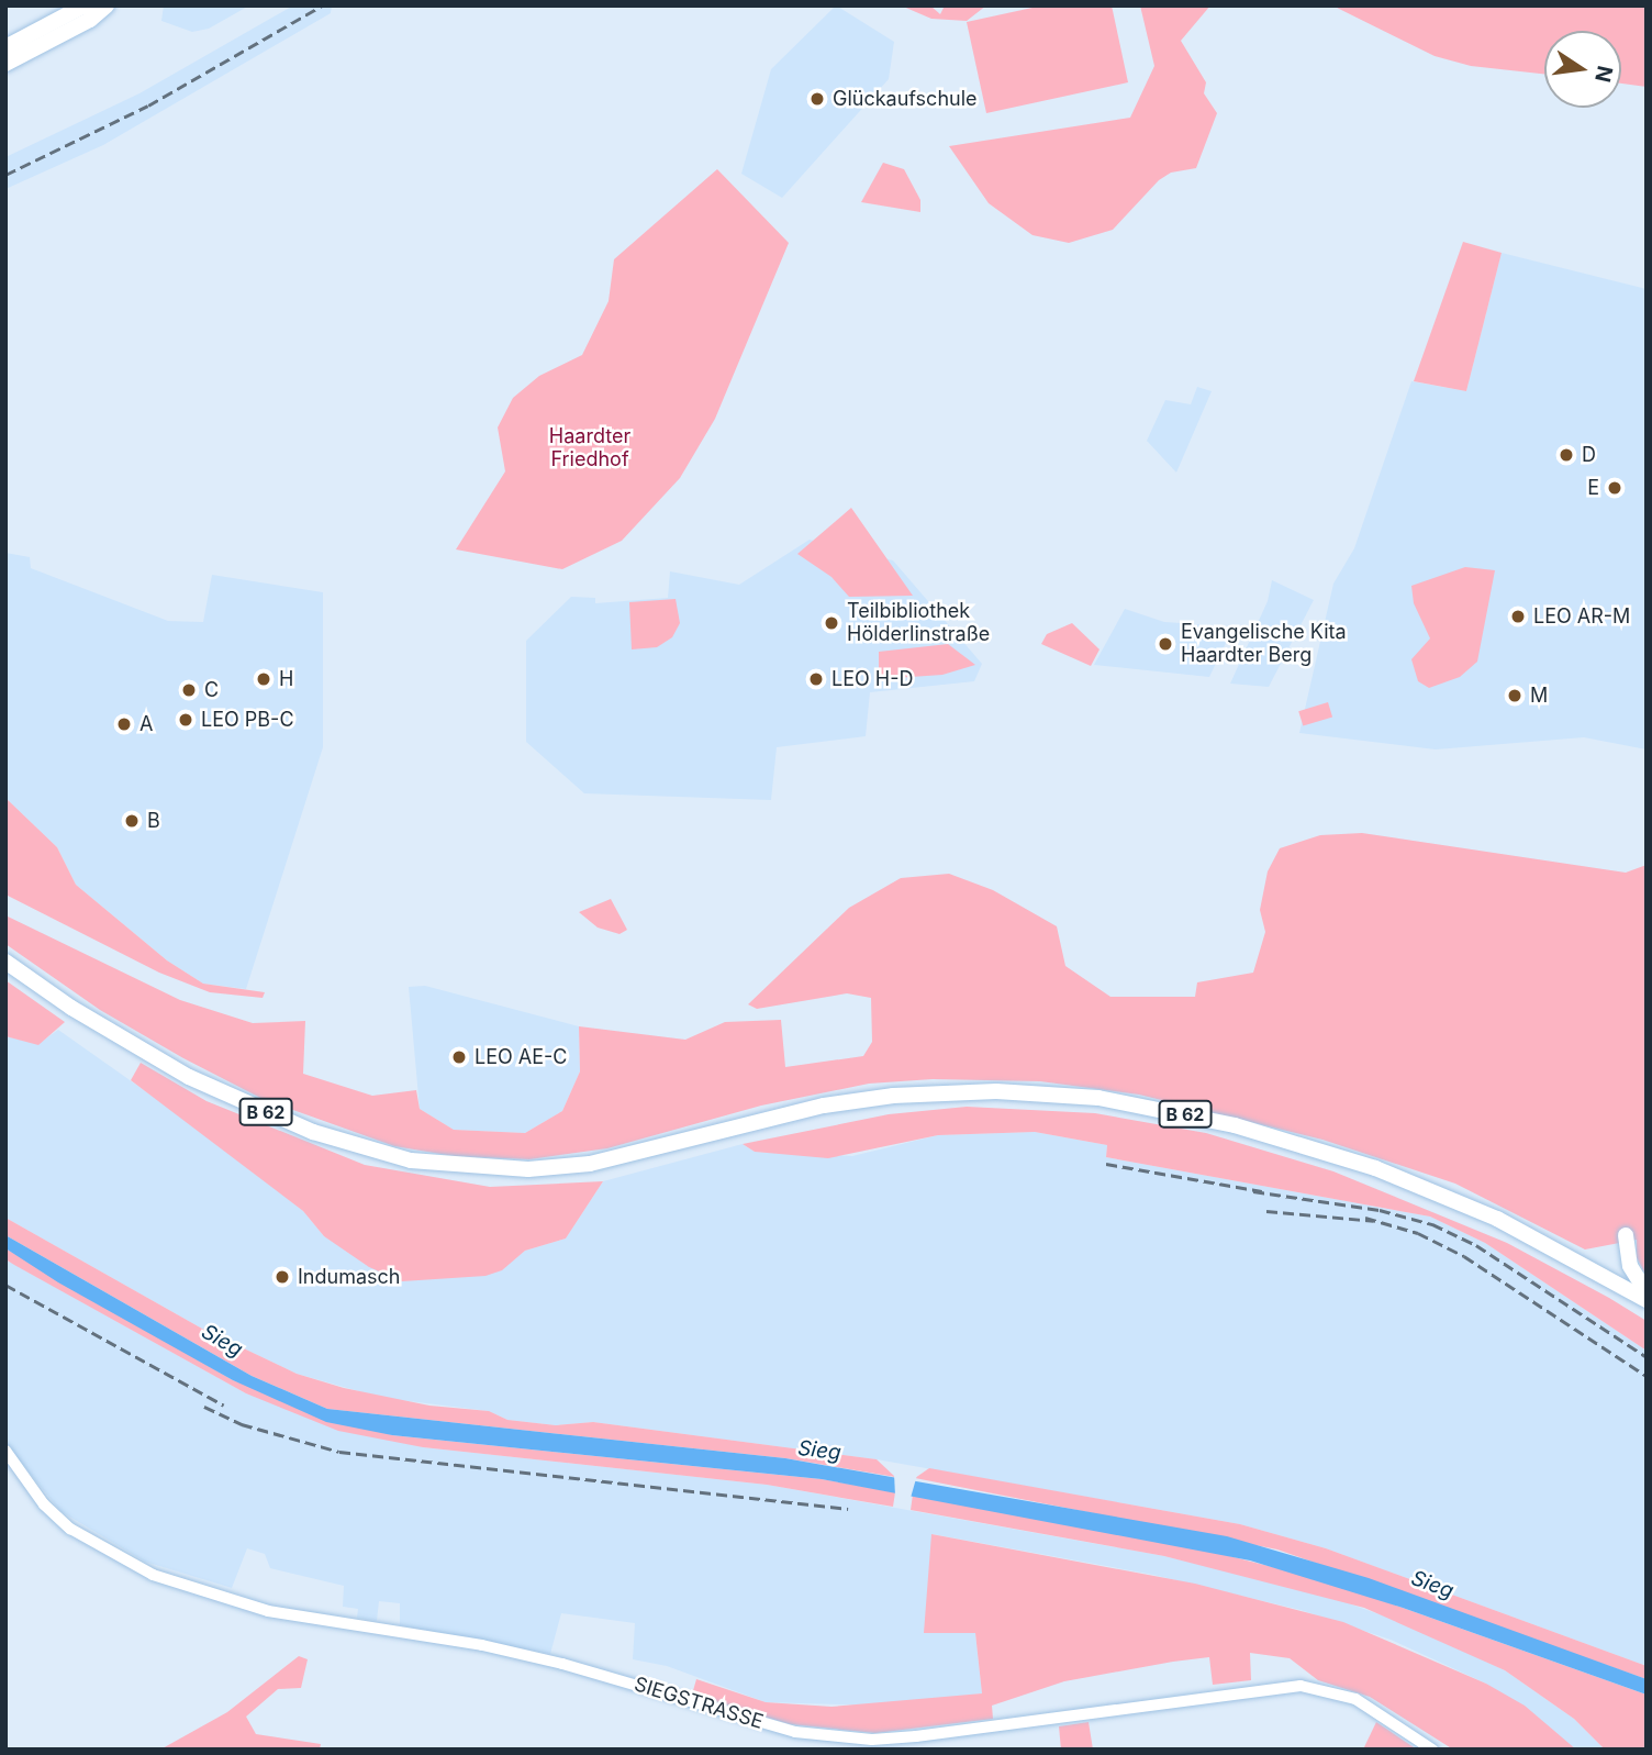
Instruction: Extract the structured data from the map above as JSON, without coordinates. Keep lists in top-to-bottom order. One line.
{"streets":{"main road":["B 62"],"street":["SIEGSTRASSE"]},"water":["Sieg"],"parks":["Haardter Friedhof"],"places":["Glückaufschule","D","E","LEO AR-M","Teilbibliothek Hölderlinstraße","Evangelische Kita Haardter Berg","H","LEO H-D","C","M","LEO PB-C","A","B","LEO AE-C","Indumasch"],"north":"right"}
